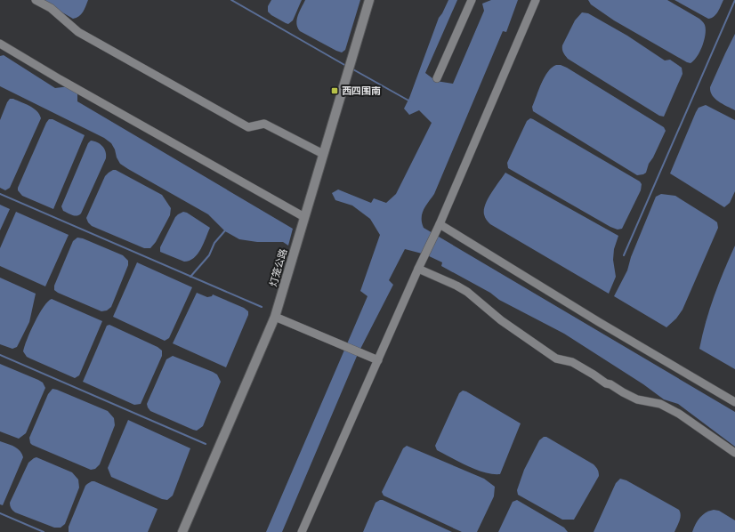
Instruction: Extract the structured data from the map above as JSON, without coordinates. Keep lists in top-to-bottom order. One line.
{"streets":{"street":["灯笼公路"]},"places":{"transit":["西四围南"]}}
